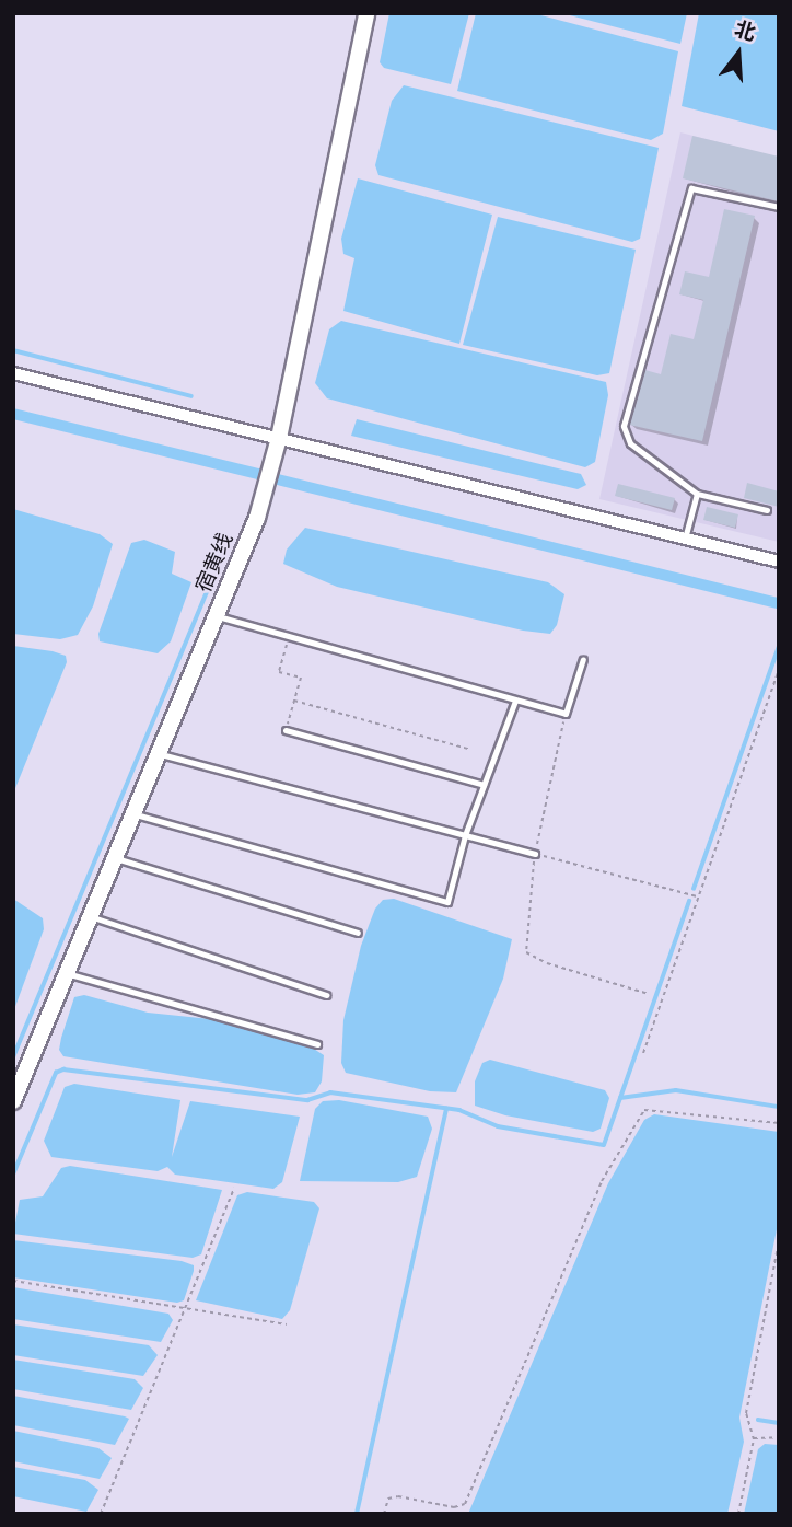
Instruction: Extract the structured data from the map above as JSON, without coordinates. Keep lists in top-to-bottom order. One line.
{"streets":{"main road":["宿黄线"]},"north":"top"}
